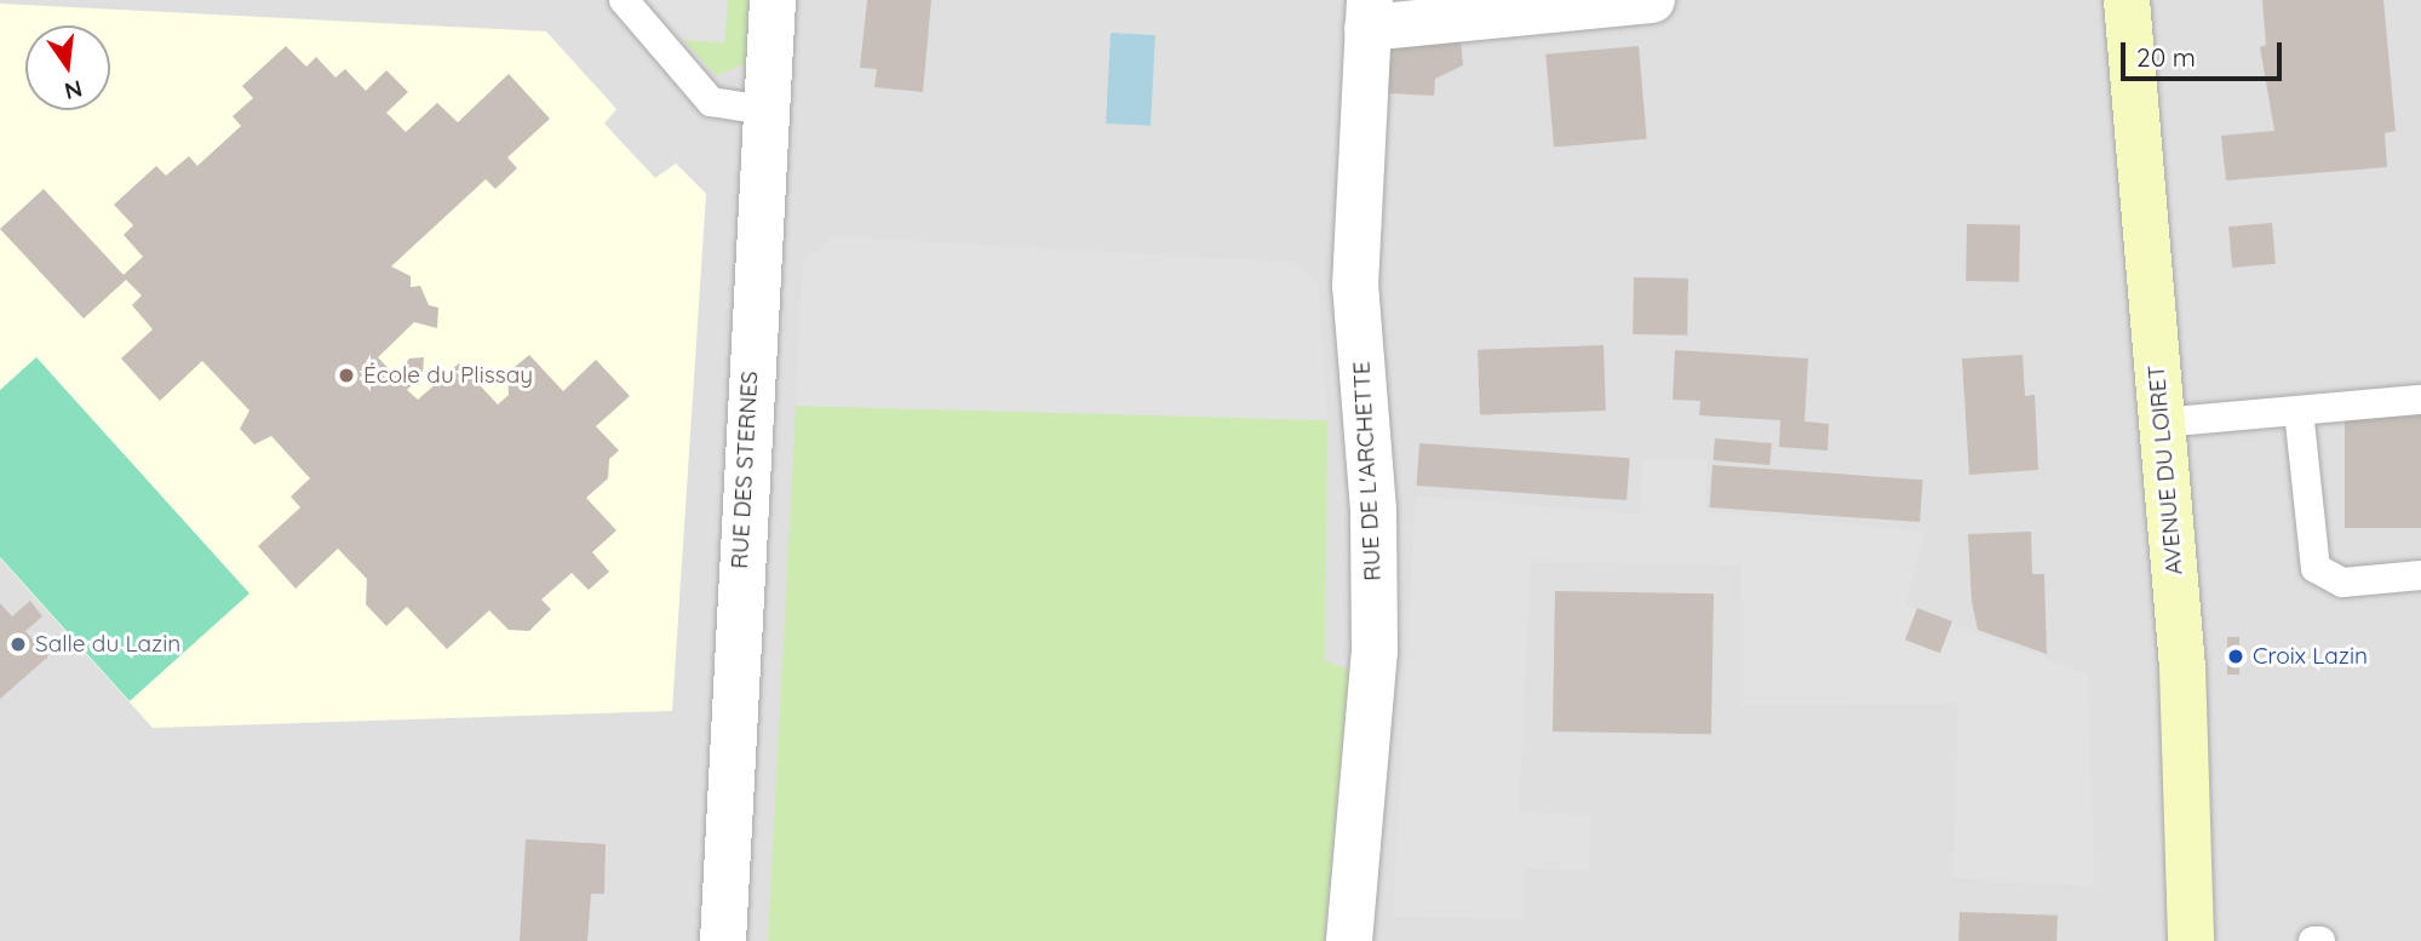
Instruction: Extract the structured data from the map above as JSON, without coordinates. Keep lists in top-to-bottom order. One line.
{"streets":{"main road":["AVENUE DU LOIRET"],"street":["RUE DES STERNES","RUE DE L'ARCHETTE"]},"places":["École du Plissay","Salle du Lazin","Croix Lazin"],"scale_bar":"20 m","north":"bottom"}
